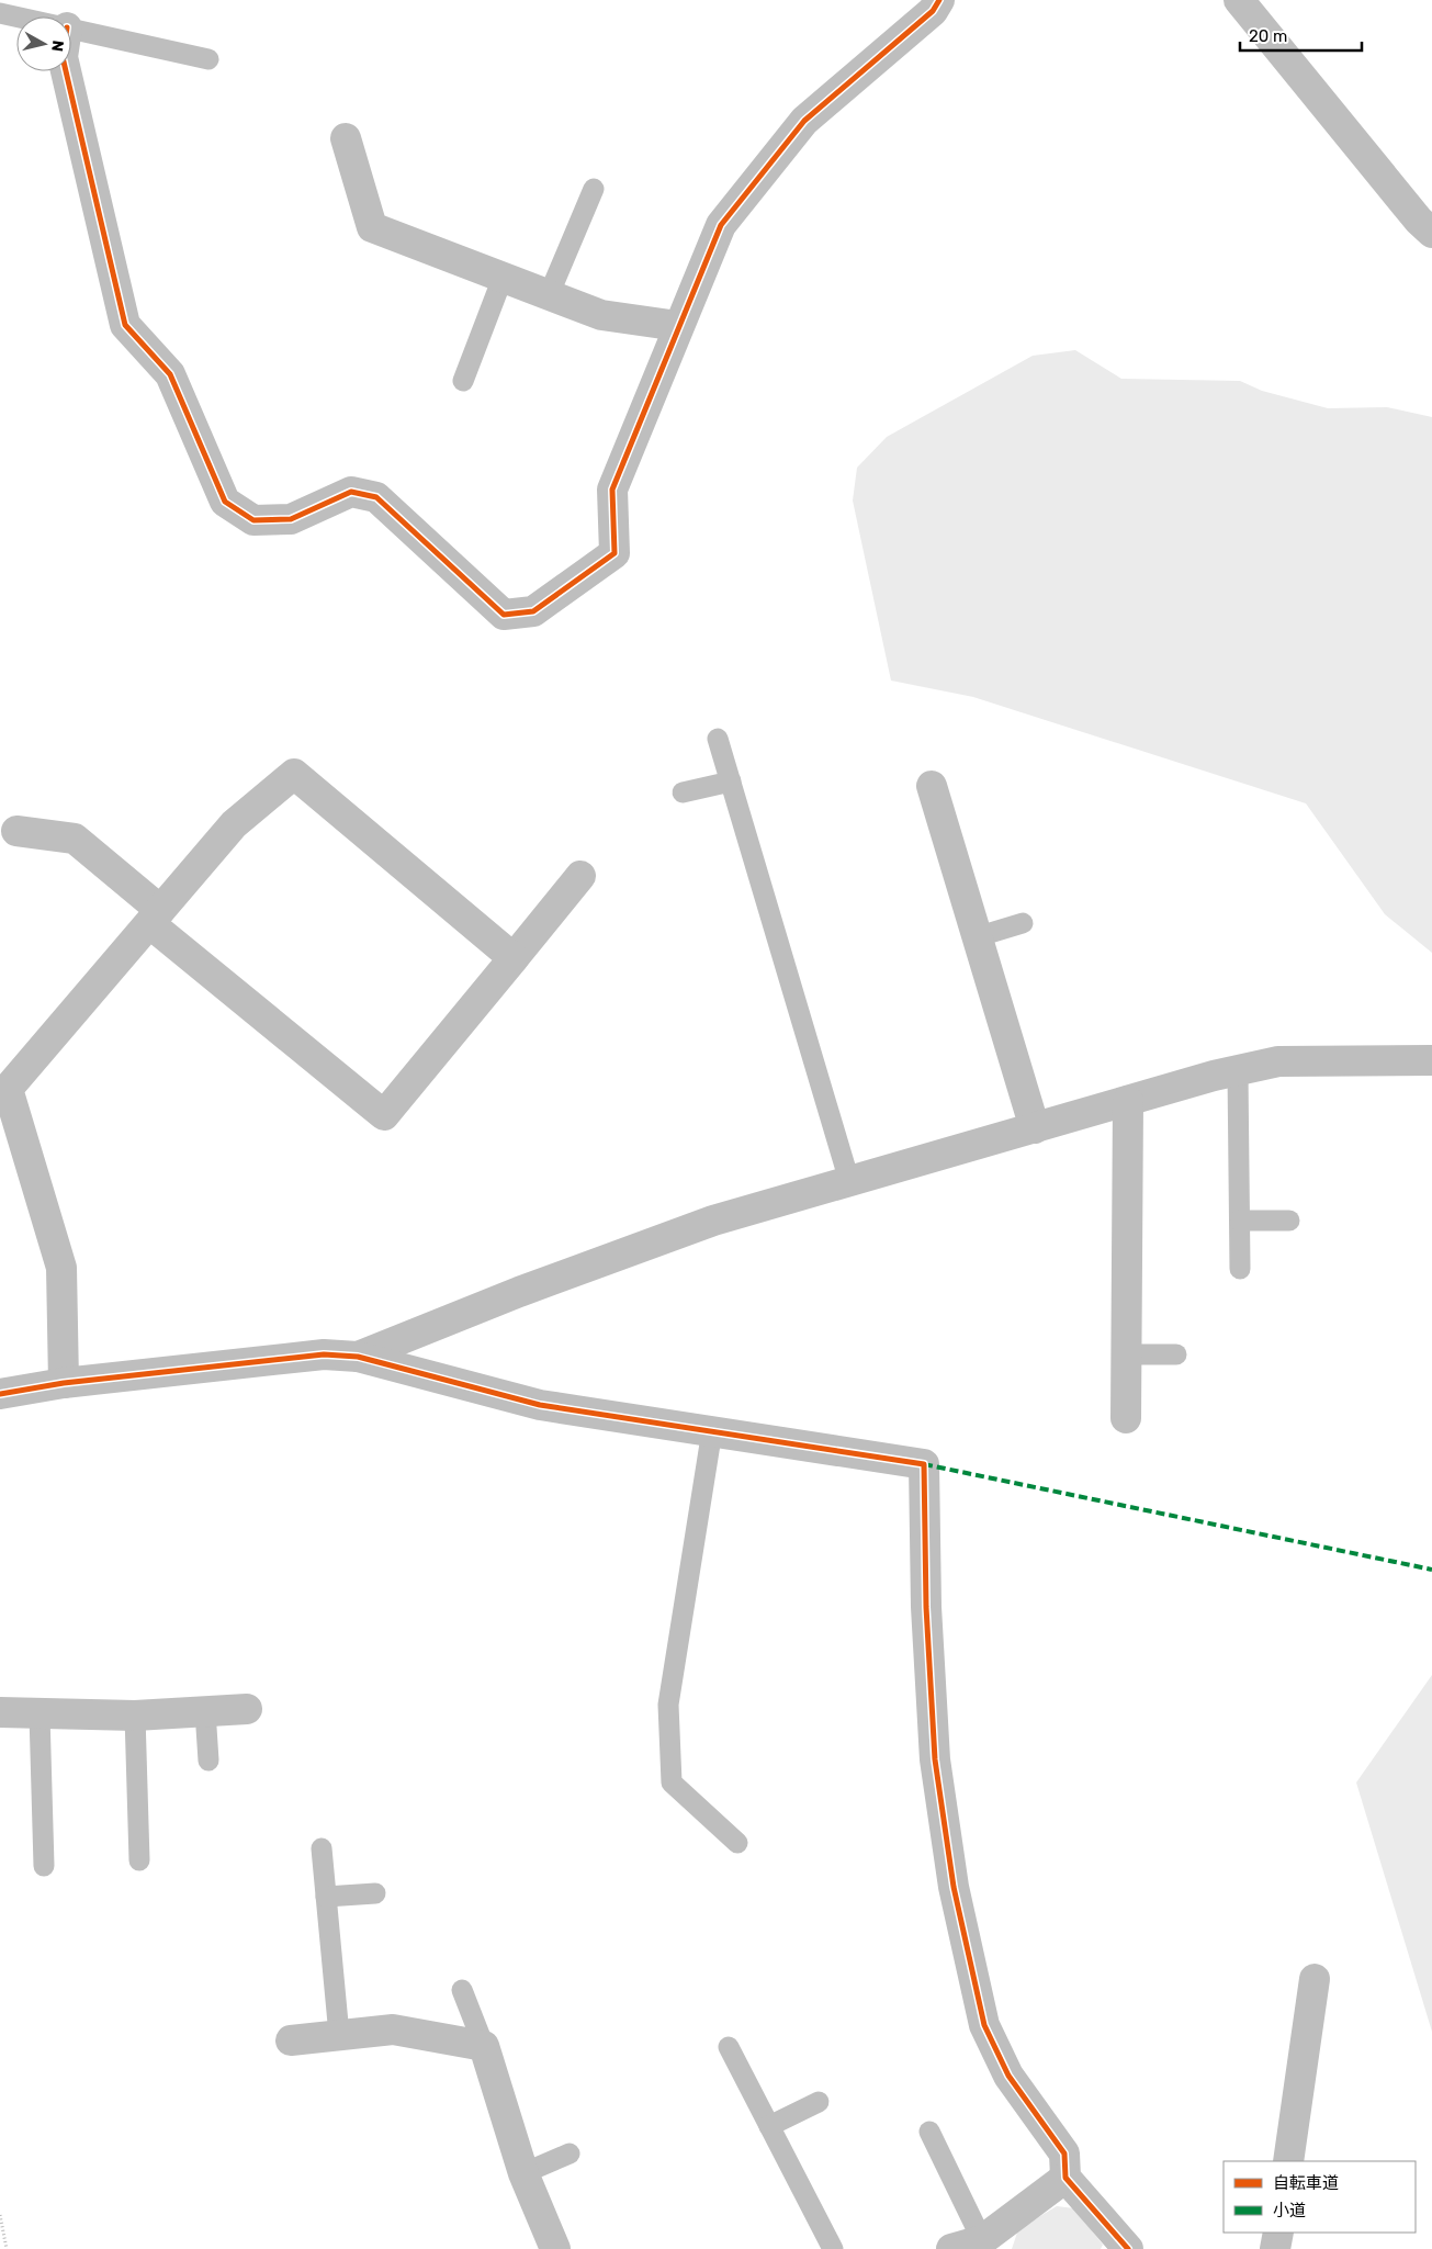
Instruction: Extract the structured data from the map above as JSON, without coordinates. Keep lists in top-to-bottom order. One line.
{"legend":["自転車道","小道"],"scale_bar":"20 m","north":"right"}
